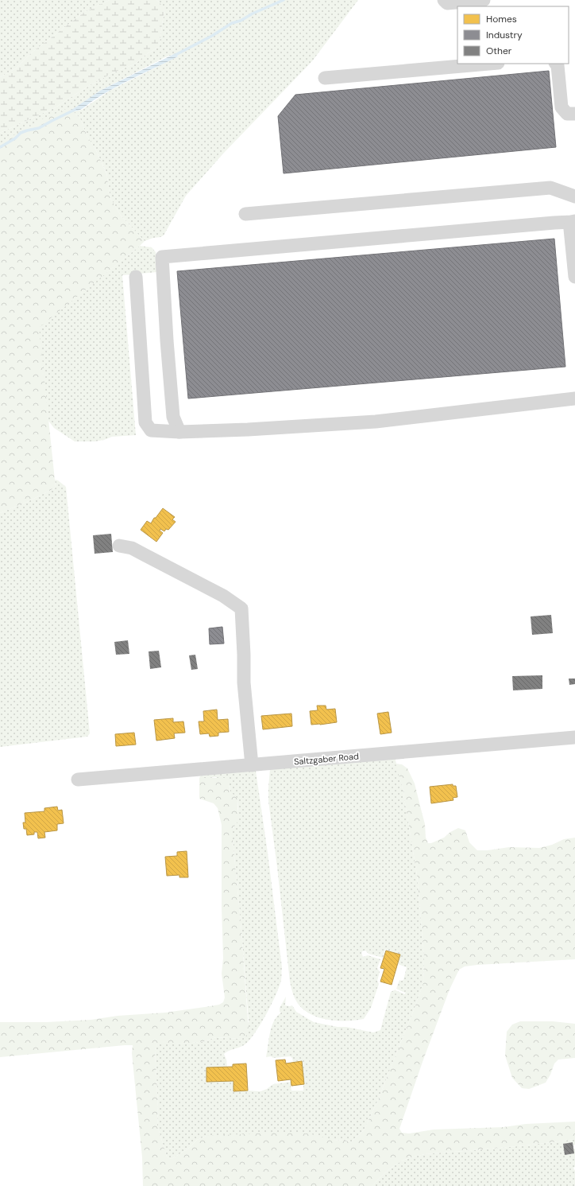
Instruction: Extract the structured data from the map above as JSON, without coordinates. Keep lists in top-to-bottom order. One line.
{"streets":{"street":["Saltzgaber Road"]},"legend":["Homes","Industry","Other"]}
